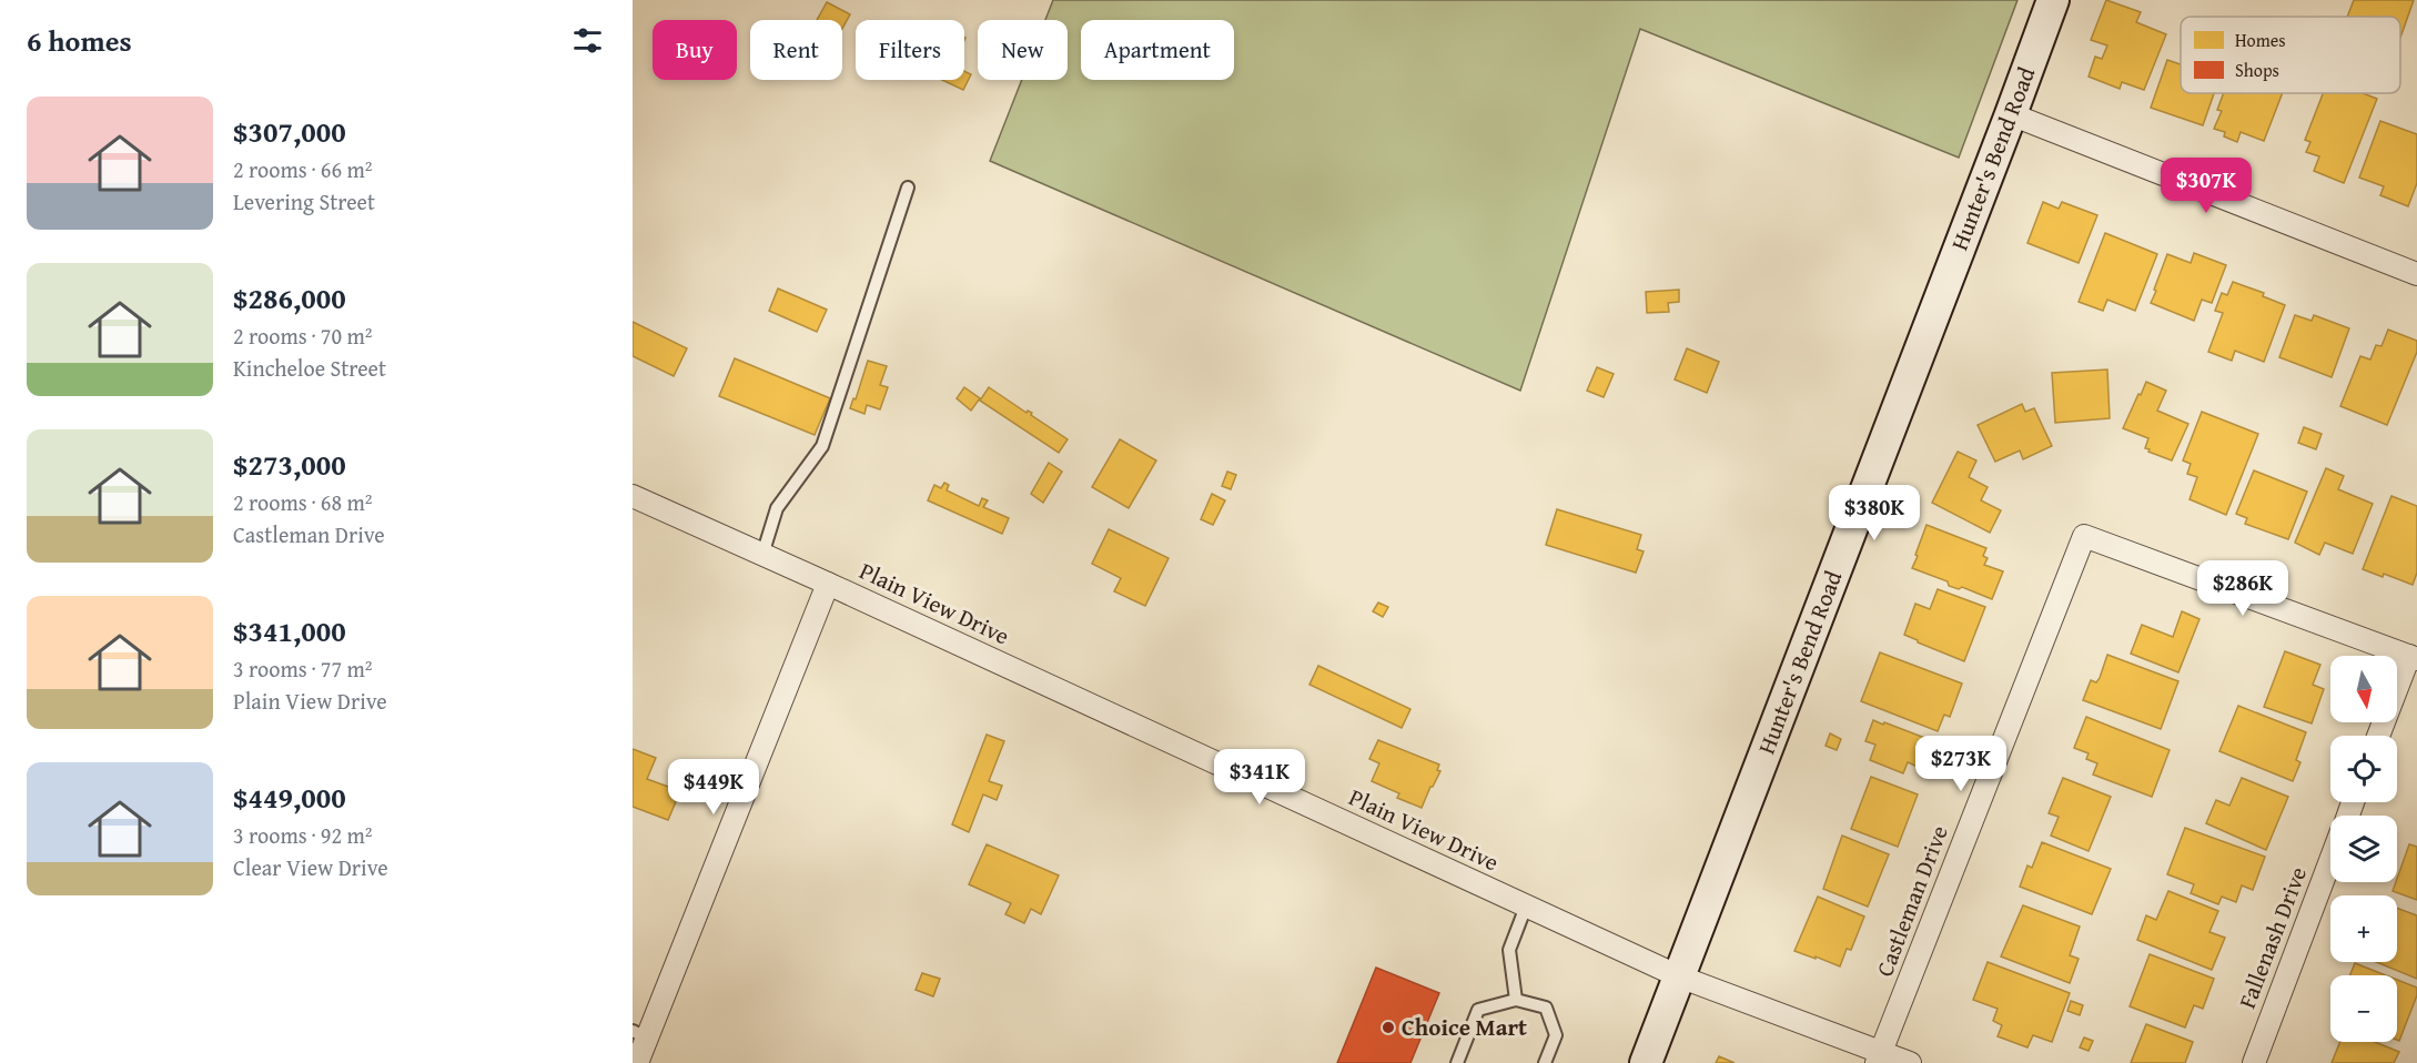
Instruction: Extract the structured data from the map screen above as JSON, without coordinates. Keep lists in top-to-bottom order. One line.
{"streets":{"street":["Hunter's Bend Road","Plain View Drive","Castleman Drive","Fallenash Drive"]},"crossings":[["Hunter's Bend Road","Plain View Drive"],["Plain View Drive","Castleman Drive"]],"places":["Choice Mart"],"legend":["Homes","Shops"],"north":"bottom","page":{"heading":"6 homes","chip":["Buy","Rent","Filters","New","Apartment"],"list":[{"name":"$307,000","note":"2 rooms · 66 m² · Levering Street"},{"name":"$286,000","note":"2 rooms · 70 m² · Kincheloe Street"},{"name":"$273,000","note":"2 rooms · 68 m² · Castleman Drive"},{"name":"$341,000","note":"3 rooms · 77 m² · Plain View Drive"},{"name":"$449,000","note":"3 rooms · 92 m² · Clear View Drive"}],"price":["$307K","$380K","$286K","$273K","$341K","$449K"],"map_buttons":["+","−"]}}
